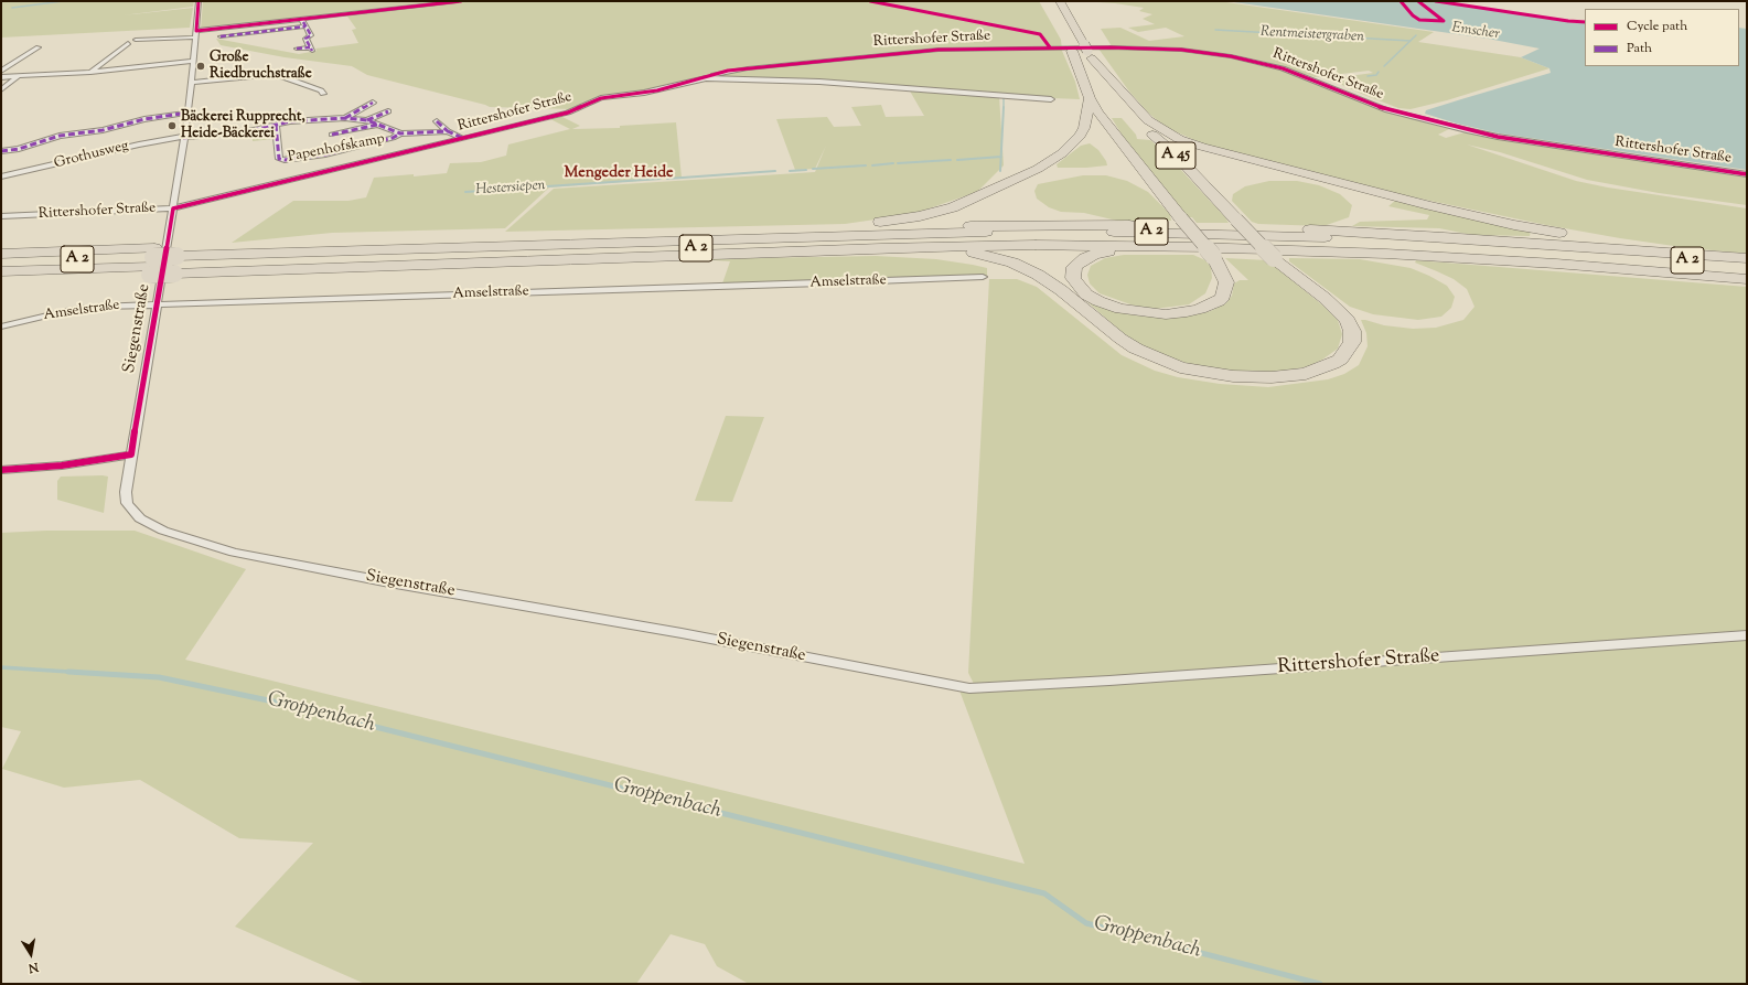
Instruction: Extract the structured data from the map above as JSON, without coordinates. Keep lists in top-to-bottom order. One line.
{"streets":{"highway":["A 45","A 2"],"street":["Rittershofer Straße","Papenhofskamp","Grothusweg","Amselstraße","Siegenstraße"]},"crossings":[["Rittershofer Straße","Siegenstraße"],["Papenhofskamp","Grothusweg"],["Grothusweg","Siegenstraße"],["Amselstraße","Siegenstraße"]],"districts":["Mengeder Heide"],"water":["Emscher","Rentmeistergraben","Hestersiepen","Groppenbach"],"places":["Große Riedbruchstraße","Bäckerei Rupprecht, Heide-Bäckerei"],"legend":["Cycle path","Path"],"north":"bottom"}
